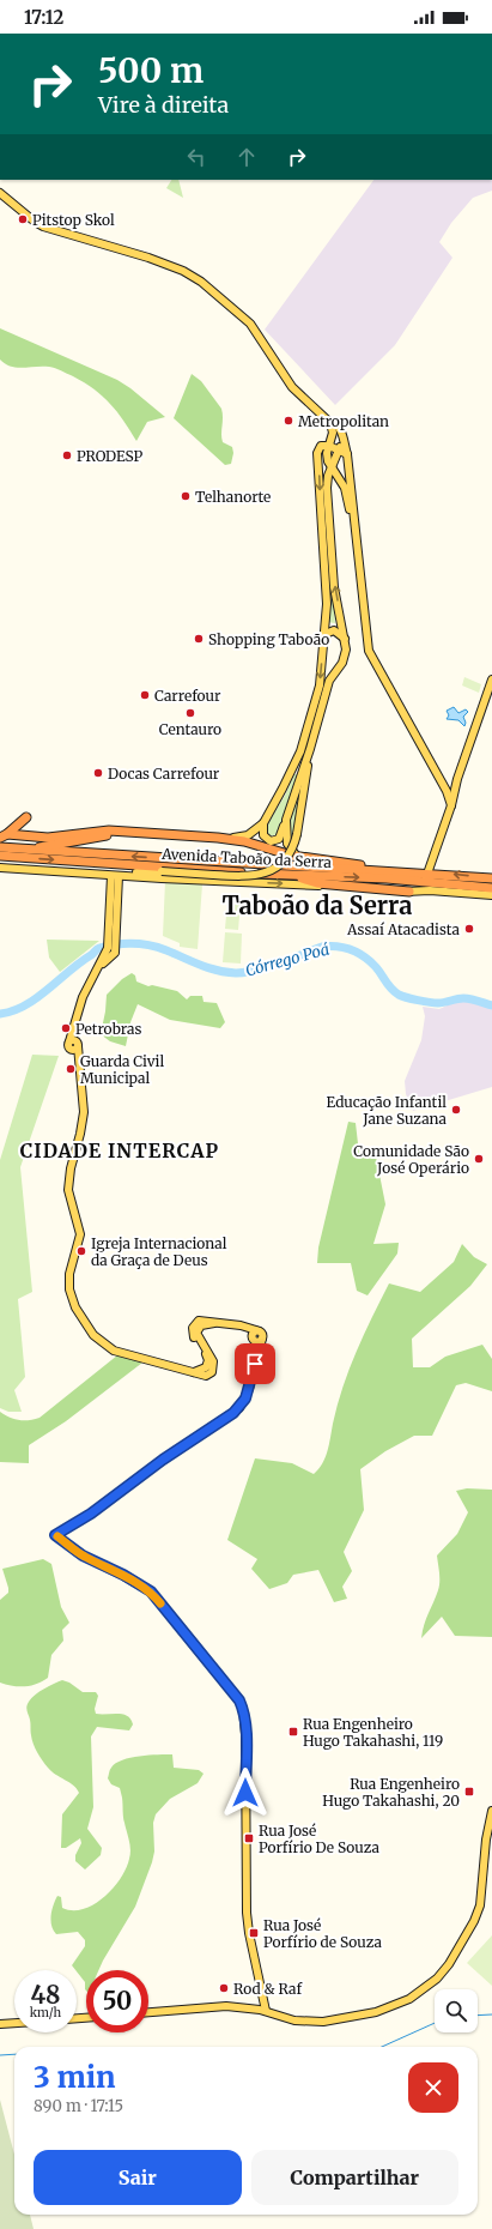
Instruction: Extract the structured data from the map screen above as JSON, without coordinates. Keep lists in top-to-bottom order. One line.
{"streets":{"highway":["Avenida Taboão da Serra"]},"districts":["Taboão da Serra","CIDADE INTERCAP"],"water":["Córrego Poá"],"places":{"other":["Pitstop Skol","Metropolitan","PRODESP","Telhanorte","Shopping Taboão","Carrefour","Centauro","Docas Carrefour","Assaí Atacadista","Petrobras","Guarda Civil Municipal","Educação Infantil Jane Suzana","Comunidade São José Operário","Igreja Internacional da Graça de Deus","Rod & Raf"],"transit":["Rua Engenheiro Hugo Takahashi, 119","Rua Engenheiro Hugo Takahashi, 20","Rua José Porfírio De Souza","Rua José Porfírio de Souza"]},"page":{"status":"17:12","turn":["500 m","Vire à direita"],"speed":"48 km/h","limit":"50","heading":["3 min","890 m · 17:15"],"buttons":["Sair","Compartilhar"]}}
